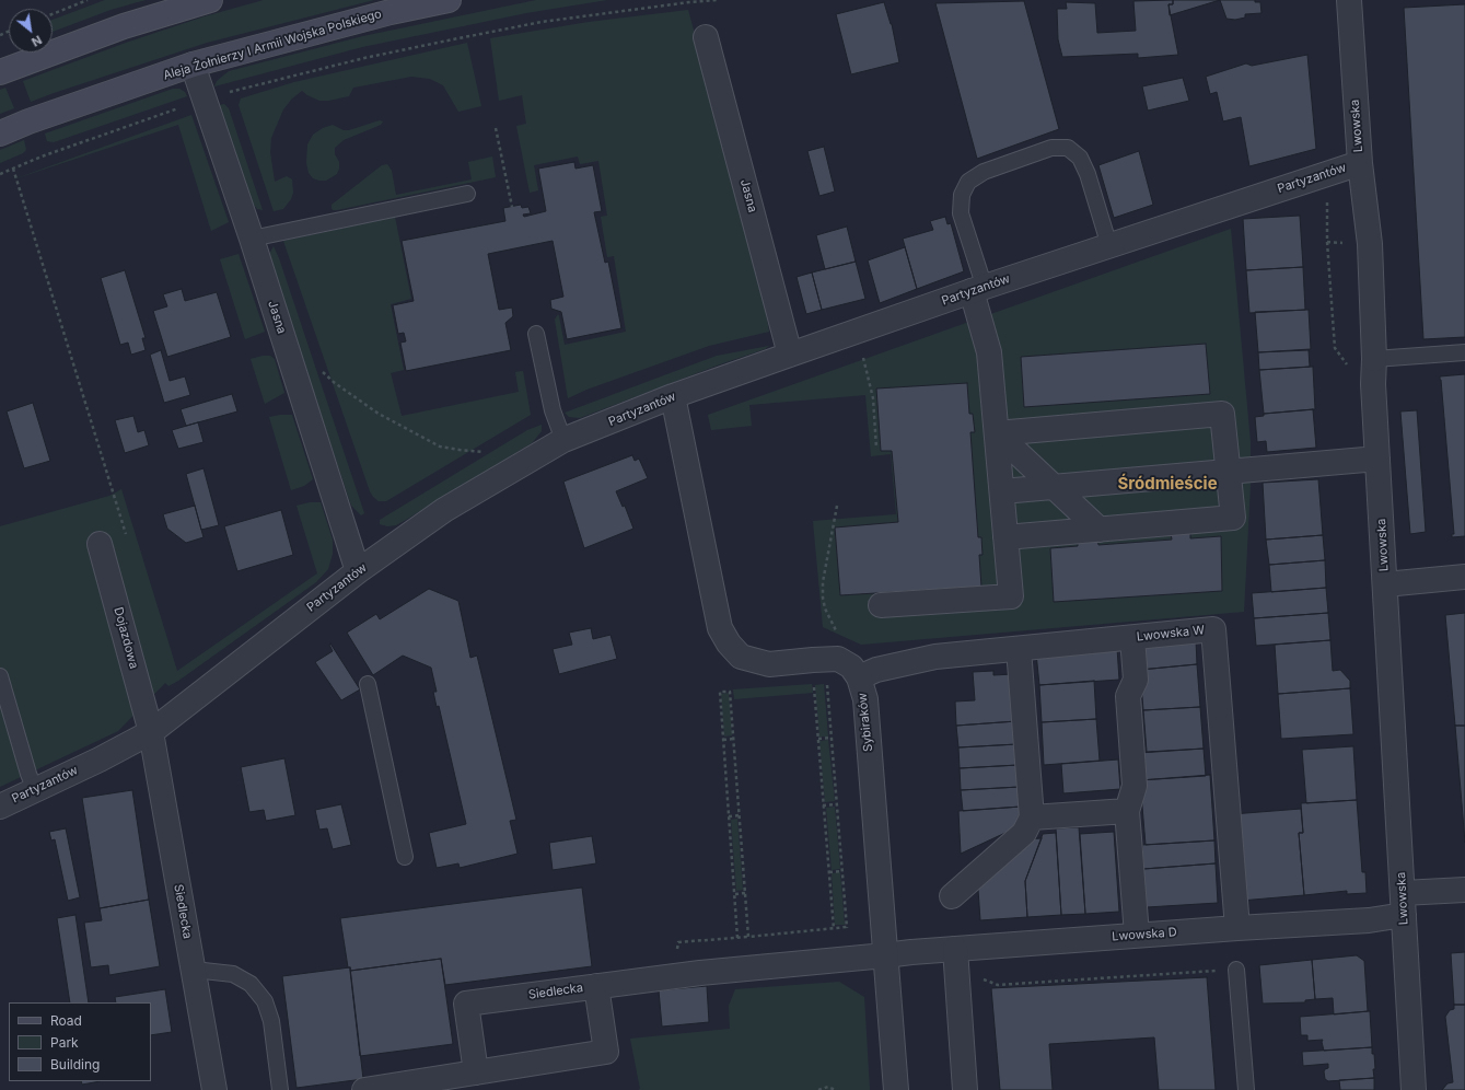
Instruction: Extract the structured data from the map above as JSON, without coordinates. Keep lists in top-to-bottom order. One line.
{"streets":{"main road":["Aleja Żołnierzy I Armii Wojska Polskiego"],"street":["Lwowska","Partyzantów","Jasna","Lwowska W","Dojazdowa","Sybiraków","Siedlecka","Lwowska D"]},"crossings":[["Aleja Żołnierzy I Armii Wojska Polskiego","Jasna"],["Lwowska","Partyzantów"],["Lwowska","Lwowska D"],["Partyzantów","Jasna"],["Partyzantów","Dojazdowa"],["Partyzantów","Sybiraków"],["Partyzantów","Siedlecka"],["Lwowska W","Sybiraków"],["Lwowska W","Lwowska D"],["Dojazdowa","Siedlecka"],["Sybiraków","Lwowska D"]],"districts":["Śródmieście"],"legend":["Road","Park","Building"],"north":"bottom right"}
